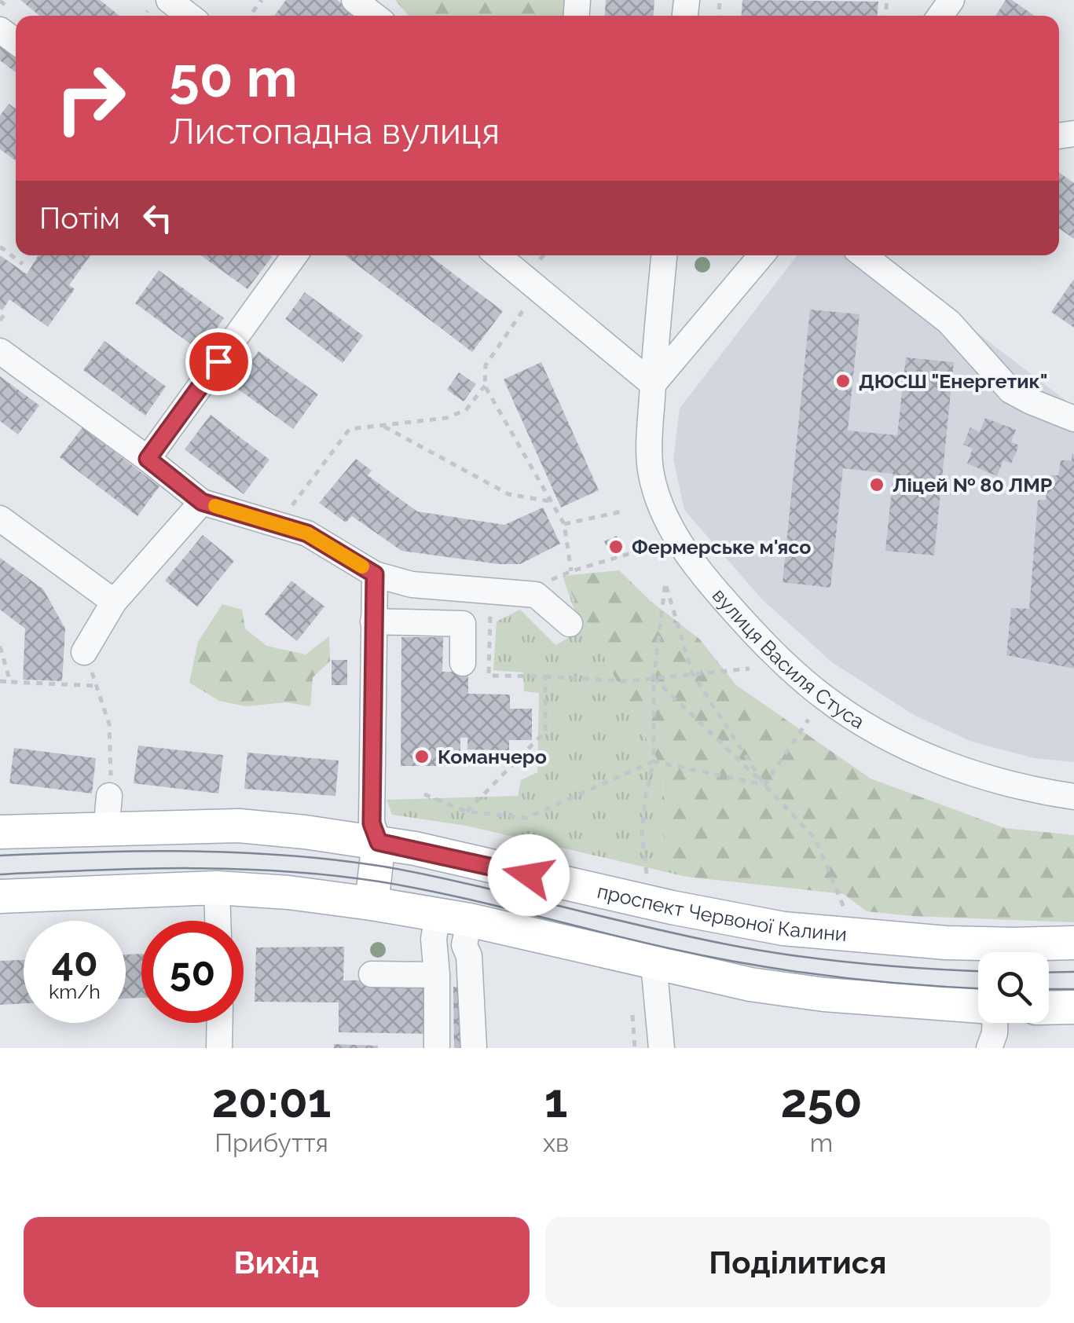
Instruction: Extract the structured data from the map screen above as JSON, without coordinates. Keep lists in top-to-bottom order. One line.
{"streets":{"main road":["проспект Червоної Калини"],"street":["вулиця Василя Стуса"]},"places":["ДЮСШ \"Енергетик\"","Ліцей № 80 ЛМР","Фермерське м'ясо","Команчеро"],"page":{"turn":["50 m","Листопадна вулиця"],"then":"Потім","speed":"40 km/h","limit":"50","eta":["20:01","Прибуття","1","хв","250","m"],"buttons":["Вихід","Поділитися"]}}
